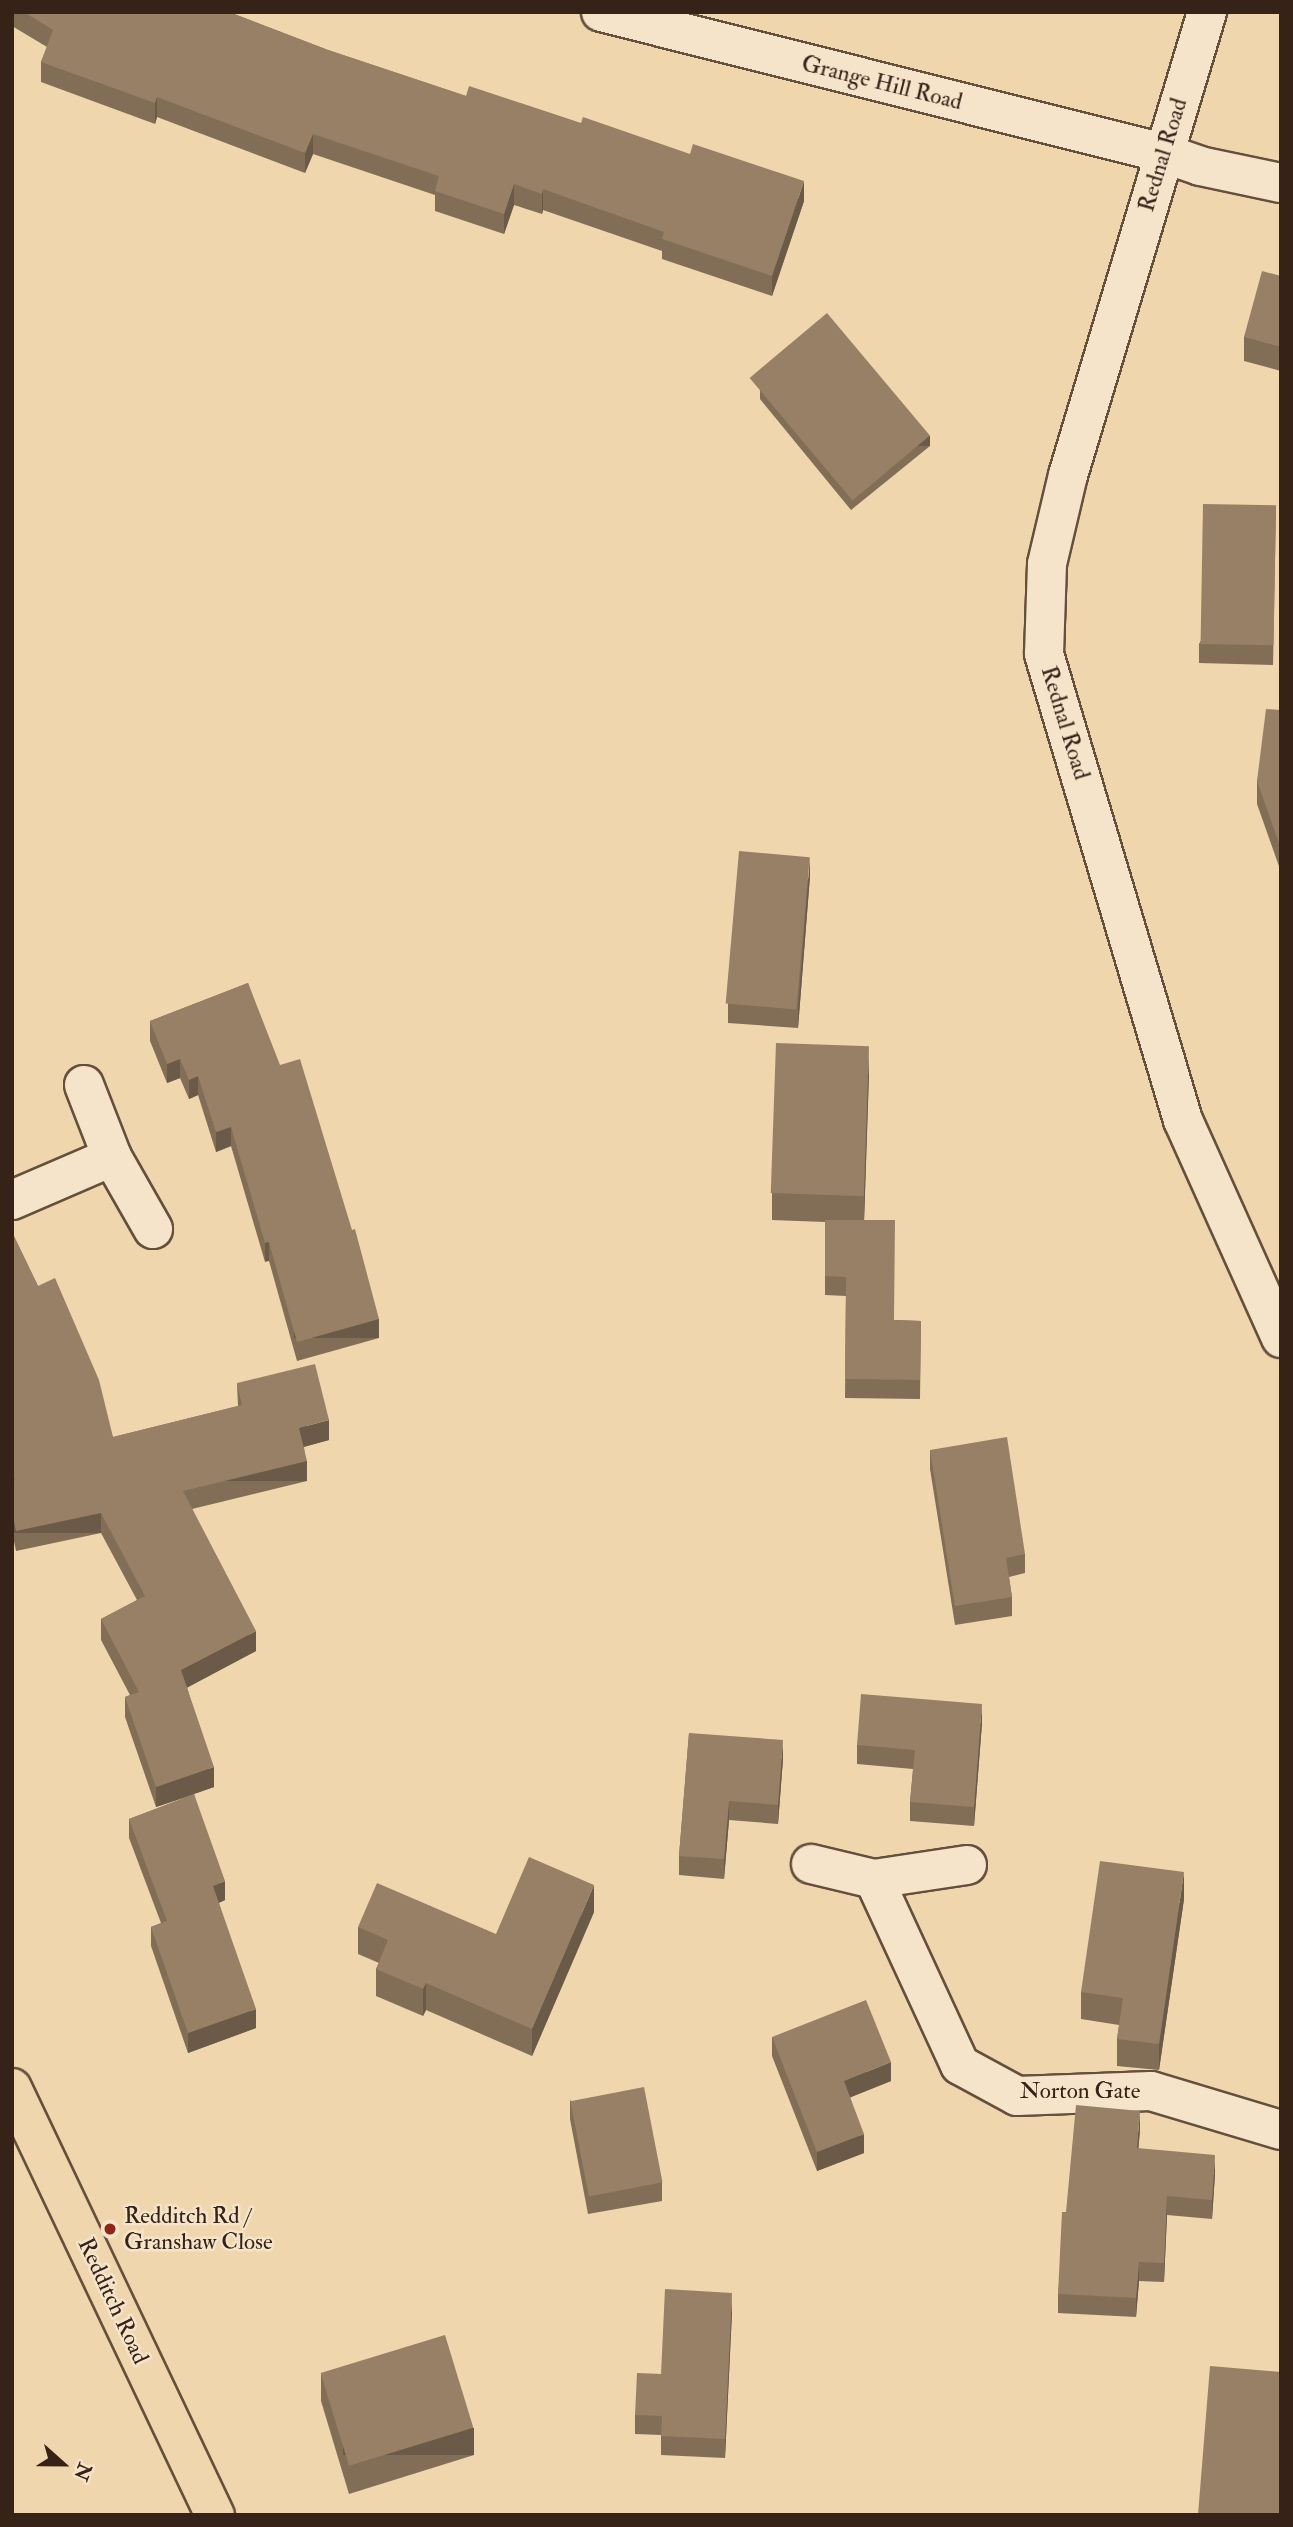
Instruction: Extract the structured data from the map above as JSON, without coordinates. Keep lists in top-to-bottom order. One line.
{"streets":{"highway":["Redditch Road"],"street":["Grange Hill Road","Rednal Road","Norton Gate"]},"crossings":[["Grange Hill Road","Rednal Road"]],"places":["Redditch Rd / Granshaw Close"],"north":"right"}
